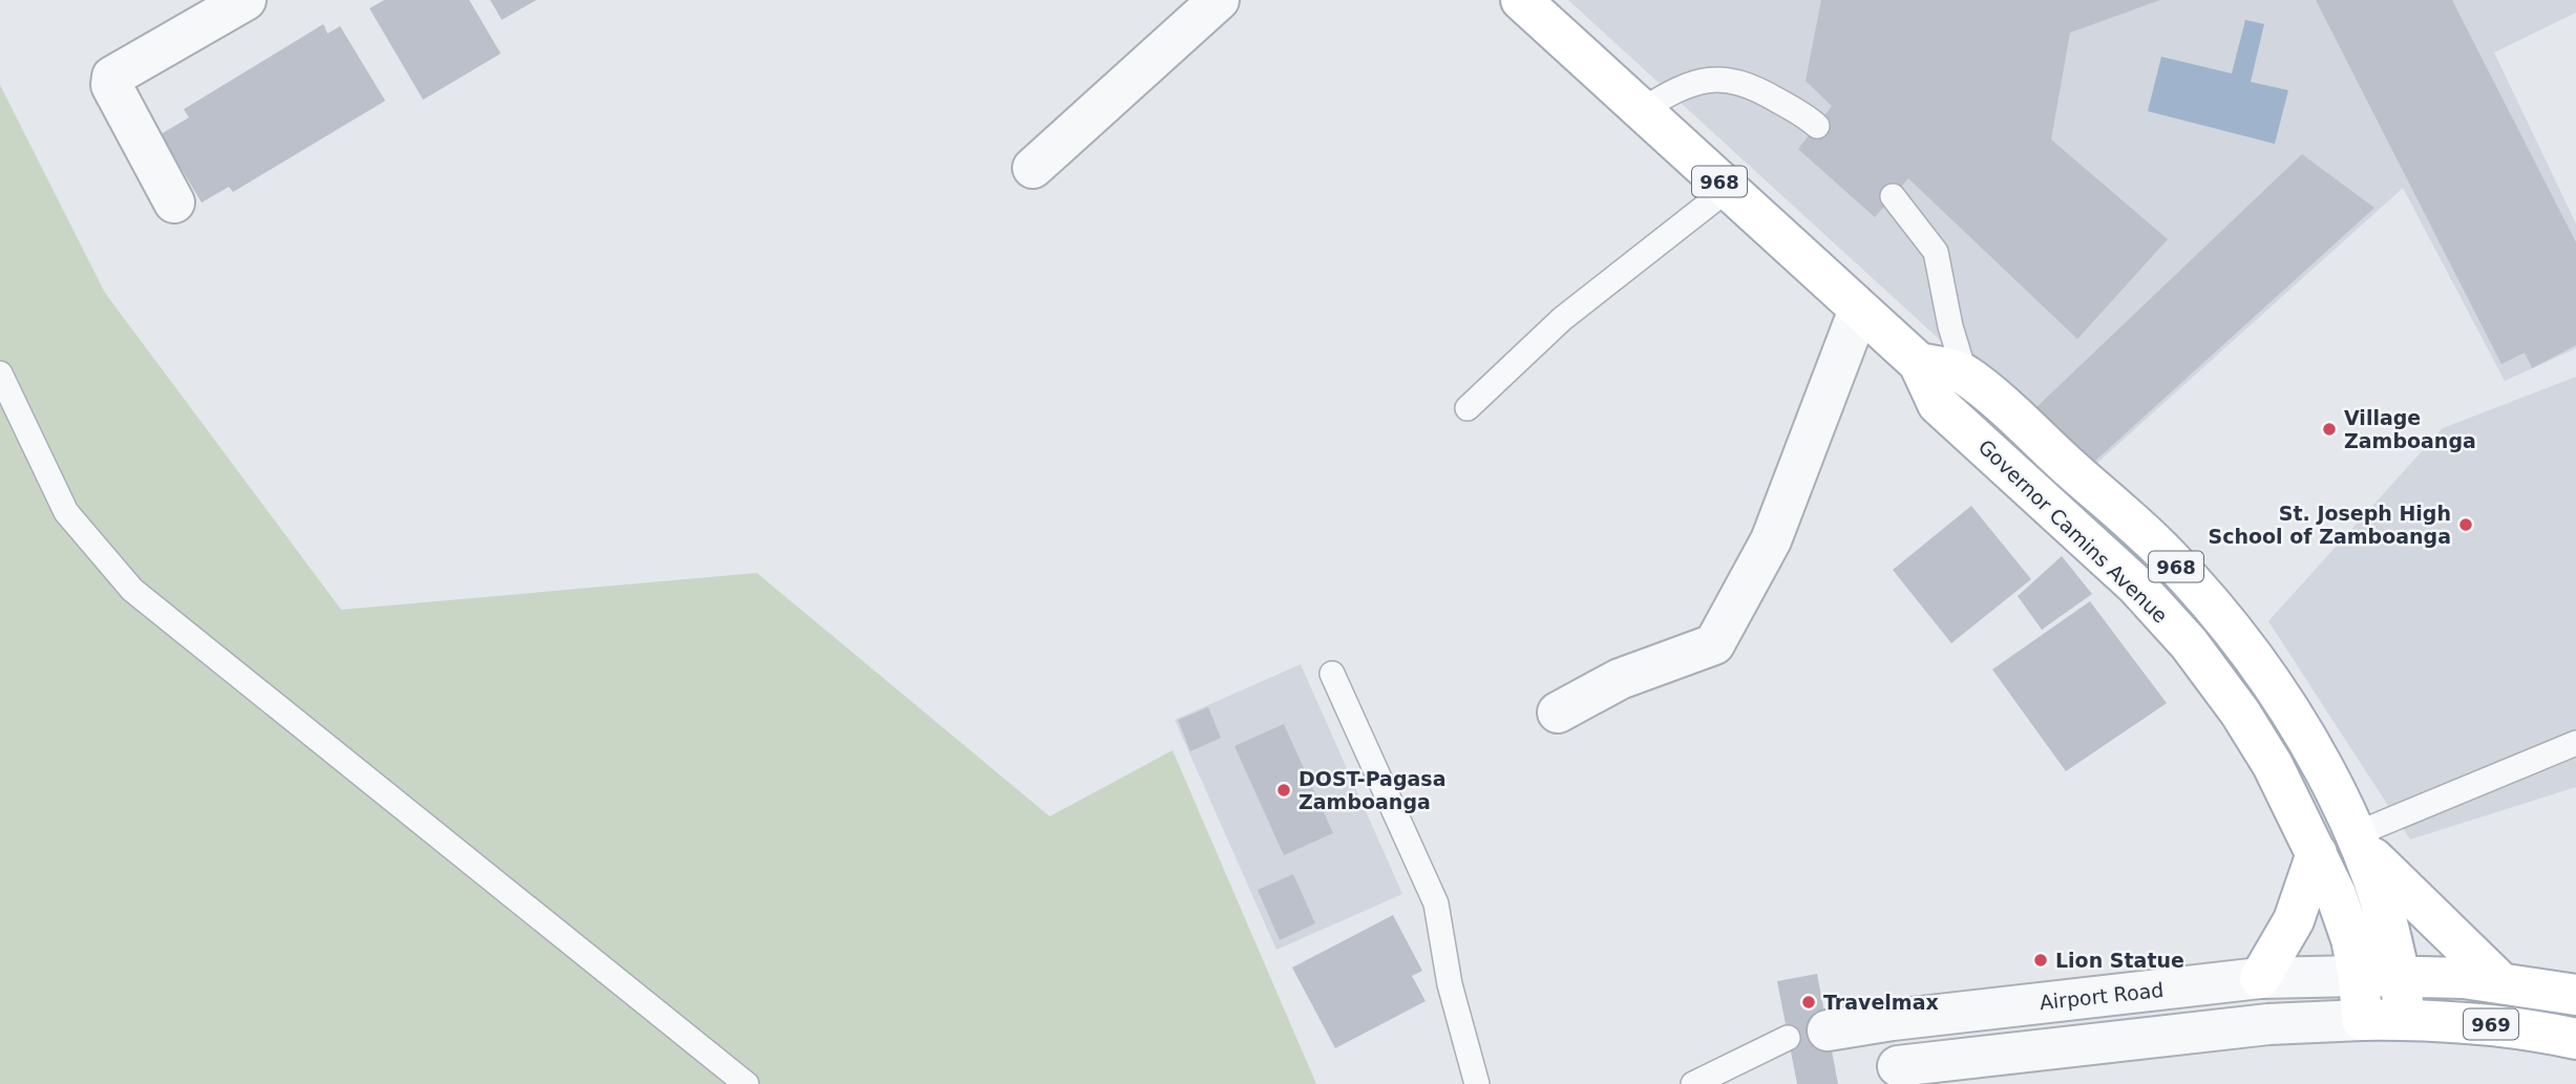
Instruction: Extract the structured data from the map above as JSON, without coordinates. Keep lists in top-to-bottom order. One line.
{"streets":{"main road":["968","Governor Camins Avenue","969"],"street":["Airport Road"]},"crossings":[["Governor Camins Avenue","Airport Road"],["Governor Camins Avenue","969"],["Airport Road","969"]],"places":["Village Zamboanga","St. Joseph High School of Zamboanga","DOST-Pagasa Zamboanga","Lion Statue","Travelmax"]}
